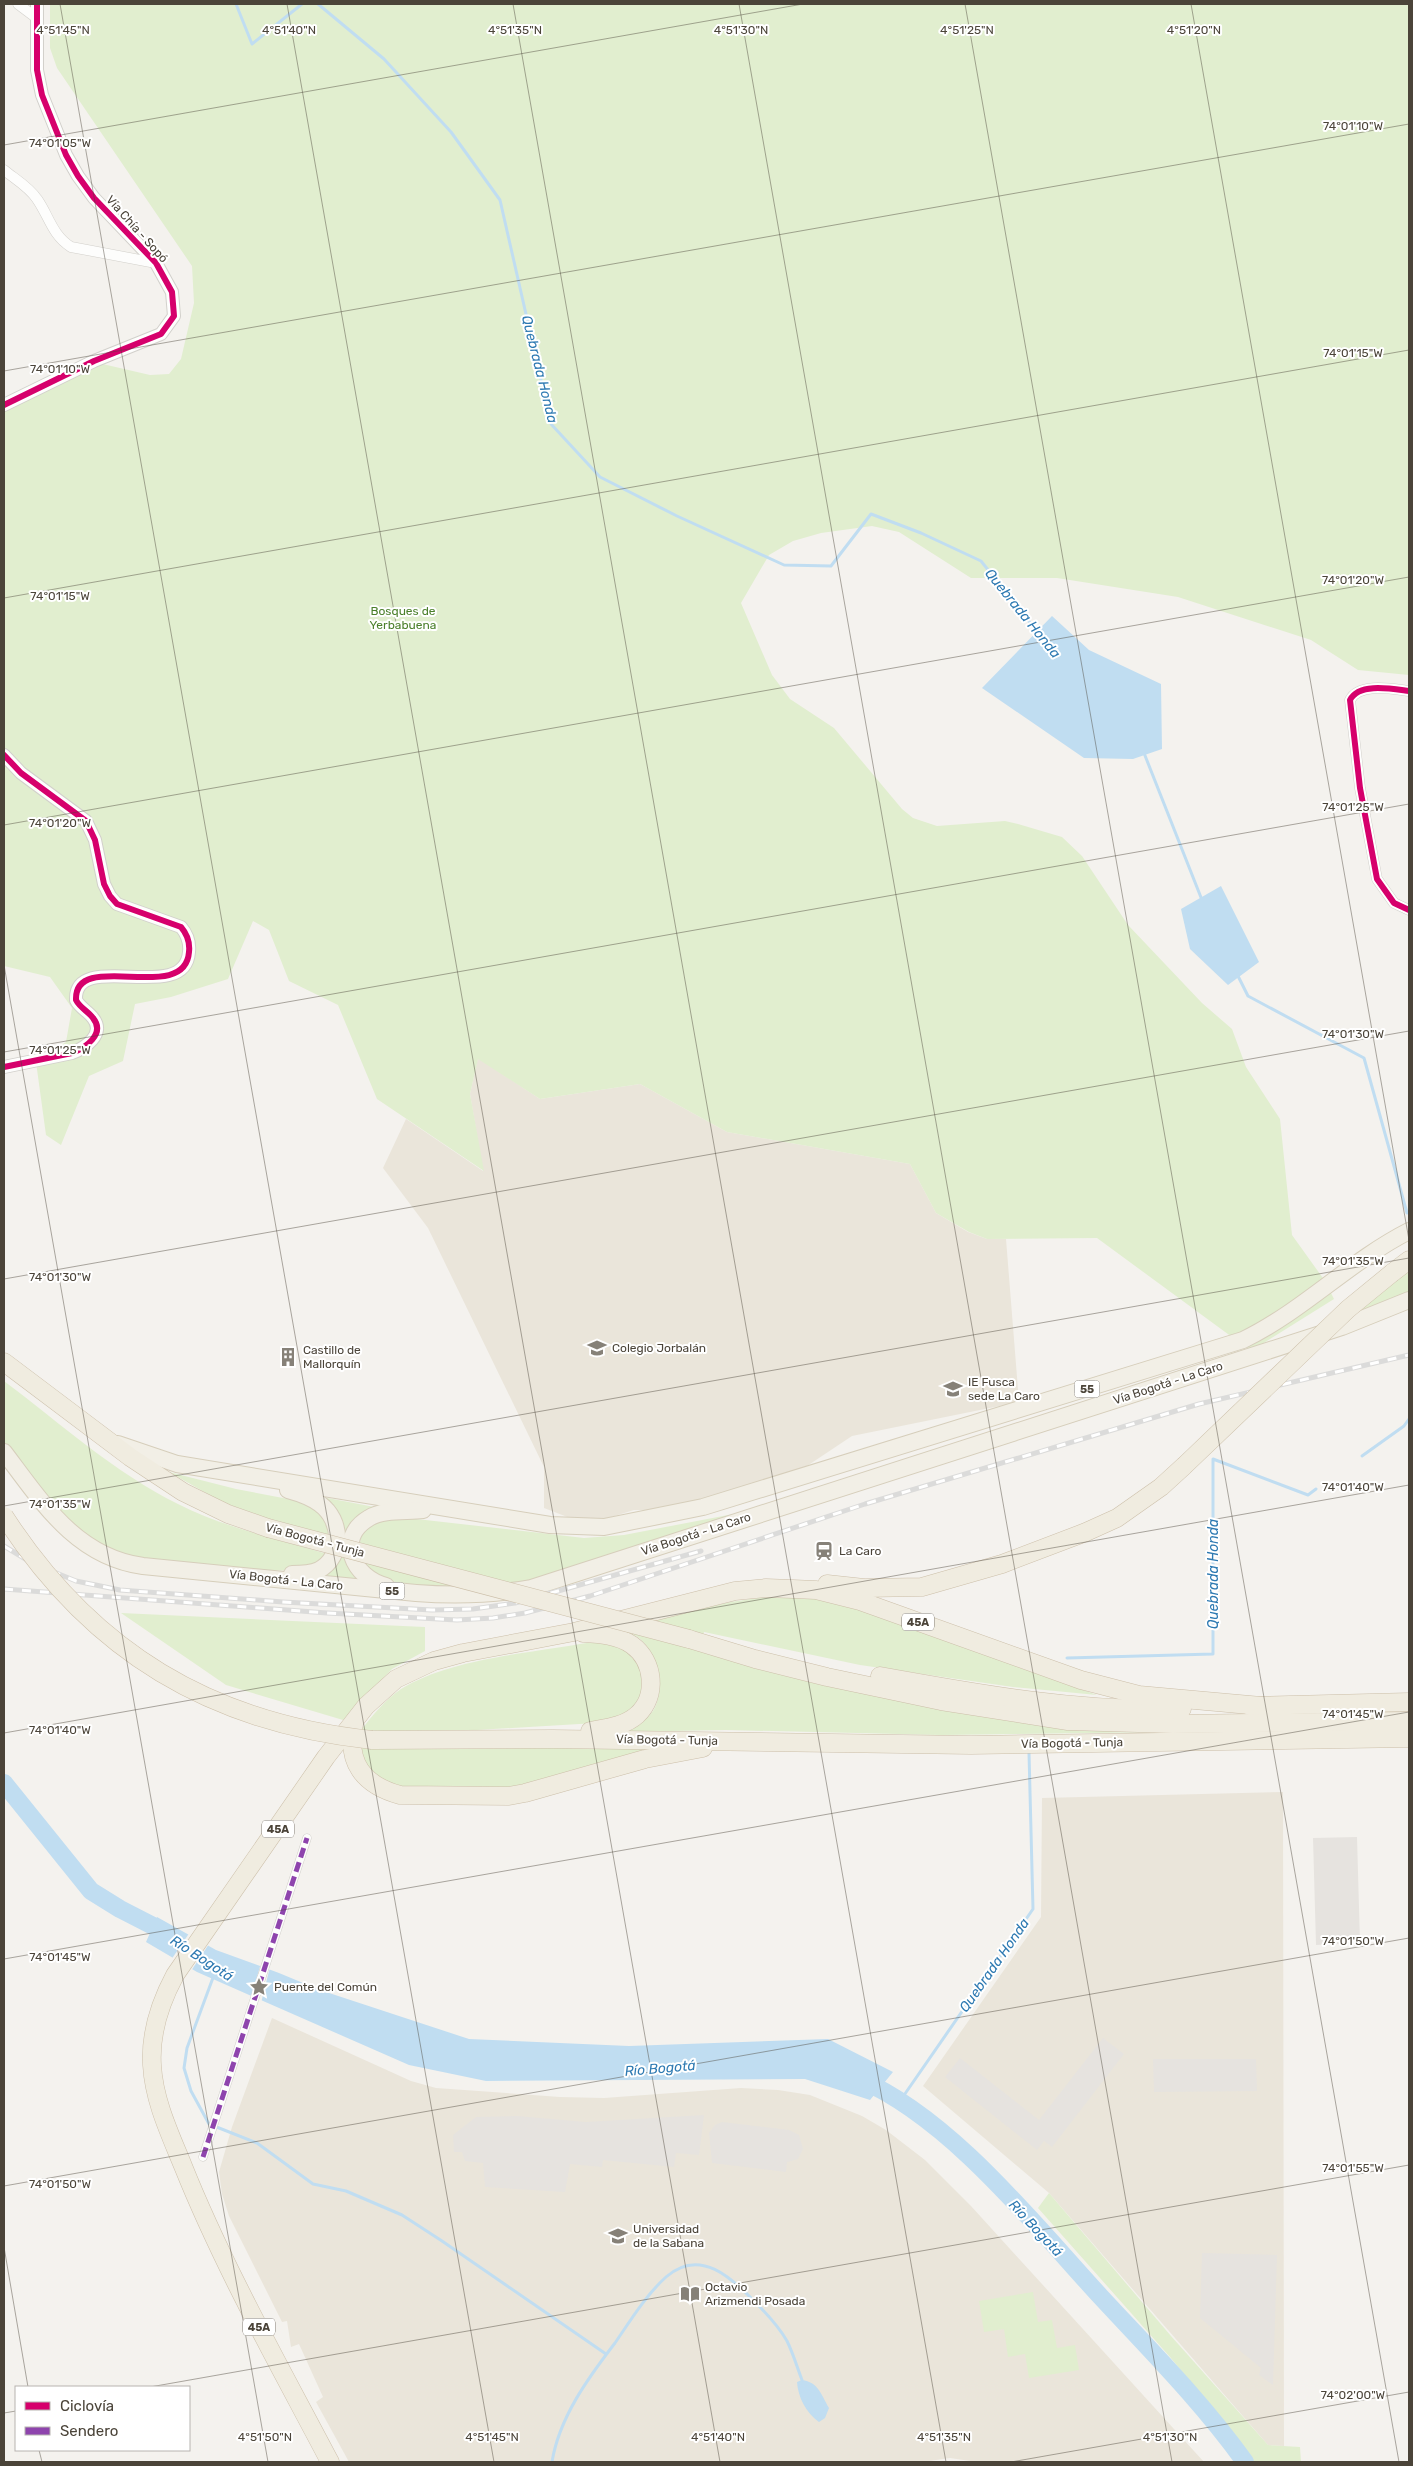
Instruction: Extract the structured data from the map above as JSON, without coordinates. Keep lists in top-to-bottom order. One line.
{"streets":{"highway":["55","Vía Bogotá - Tunja","45A"],"main road":["Vía Bogotá - La Caro"],"street":["Vía Chía - Sopó"]},"crossings":[["Vía Bogotá - La Caro","Vía Bogotá - Tunja"],["55","Vía Bogotá - Tunja"],["Vía Bogotá - Tunja","45A"]],"water":["Quebrada Honda","Río Bogotá"],"parks":["Bosques de Yerbabuena"],"places":{"school or university":["Colegio Jorbalán","IE Fusca sede La Caro","Universidad de la Sabana"],"building":["Castillo de Mallorquín"],"station":["La Caro"],"place":["Puente del Común"],"library":["Octavio Arizmendi Posada"]},"legend":["Ciclovía","Sendero"],"coordinates":["4°51'45\"N","4°51'40\"N","4°51'35\"N","4°51'30\"N","4°51'25\"N","4°51'20\"N","74°01'10\"W","74°01'05\"W","74°01'15\"W","74°01'20\"W","74°01'25\"W","74°01'30\"W","74°01'35\"W","74°01'40\"W","74°01'45\"W","74°01'50\"W","74°01'55\"W","74°02'00\"W","4°51'50\"N"]}
